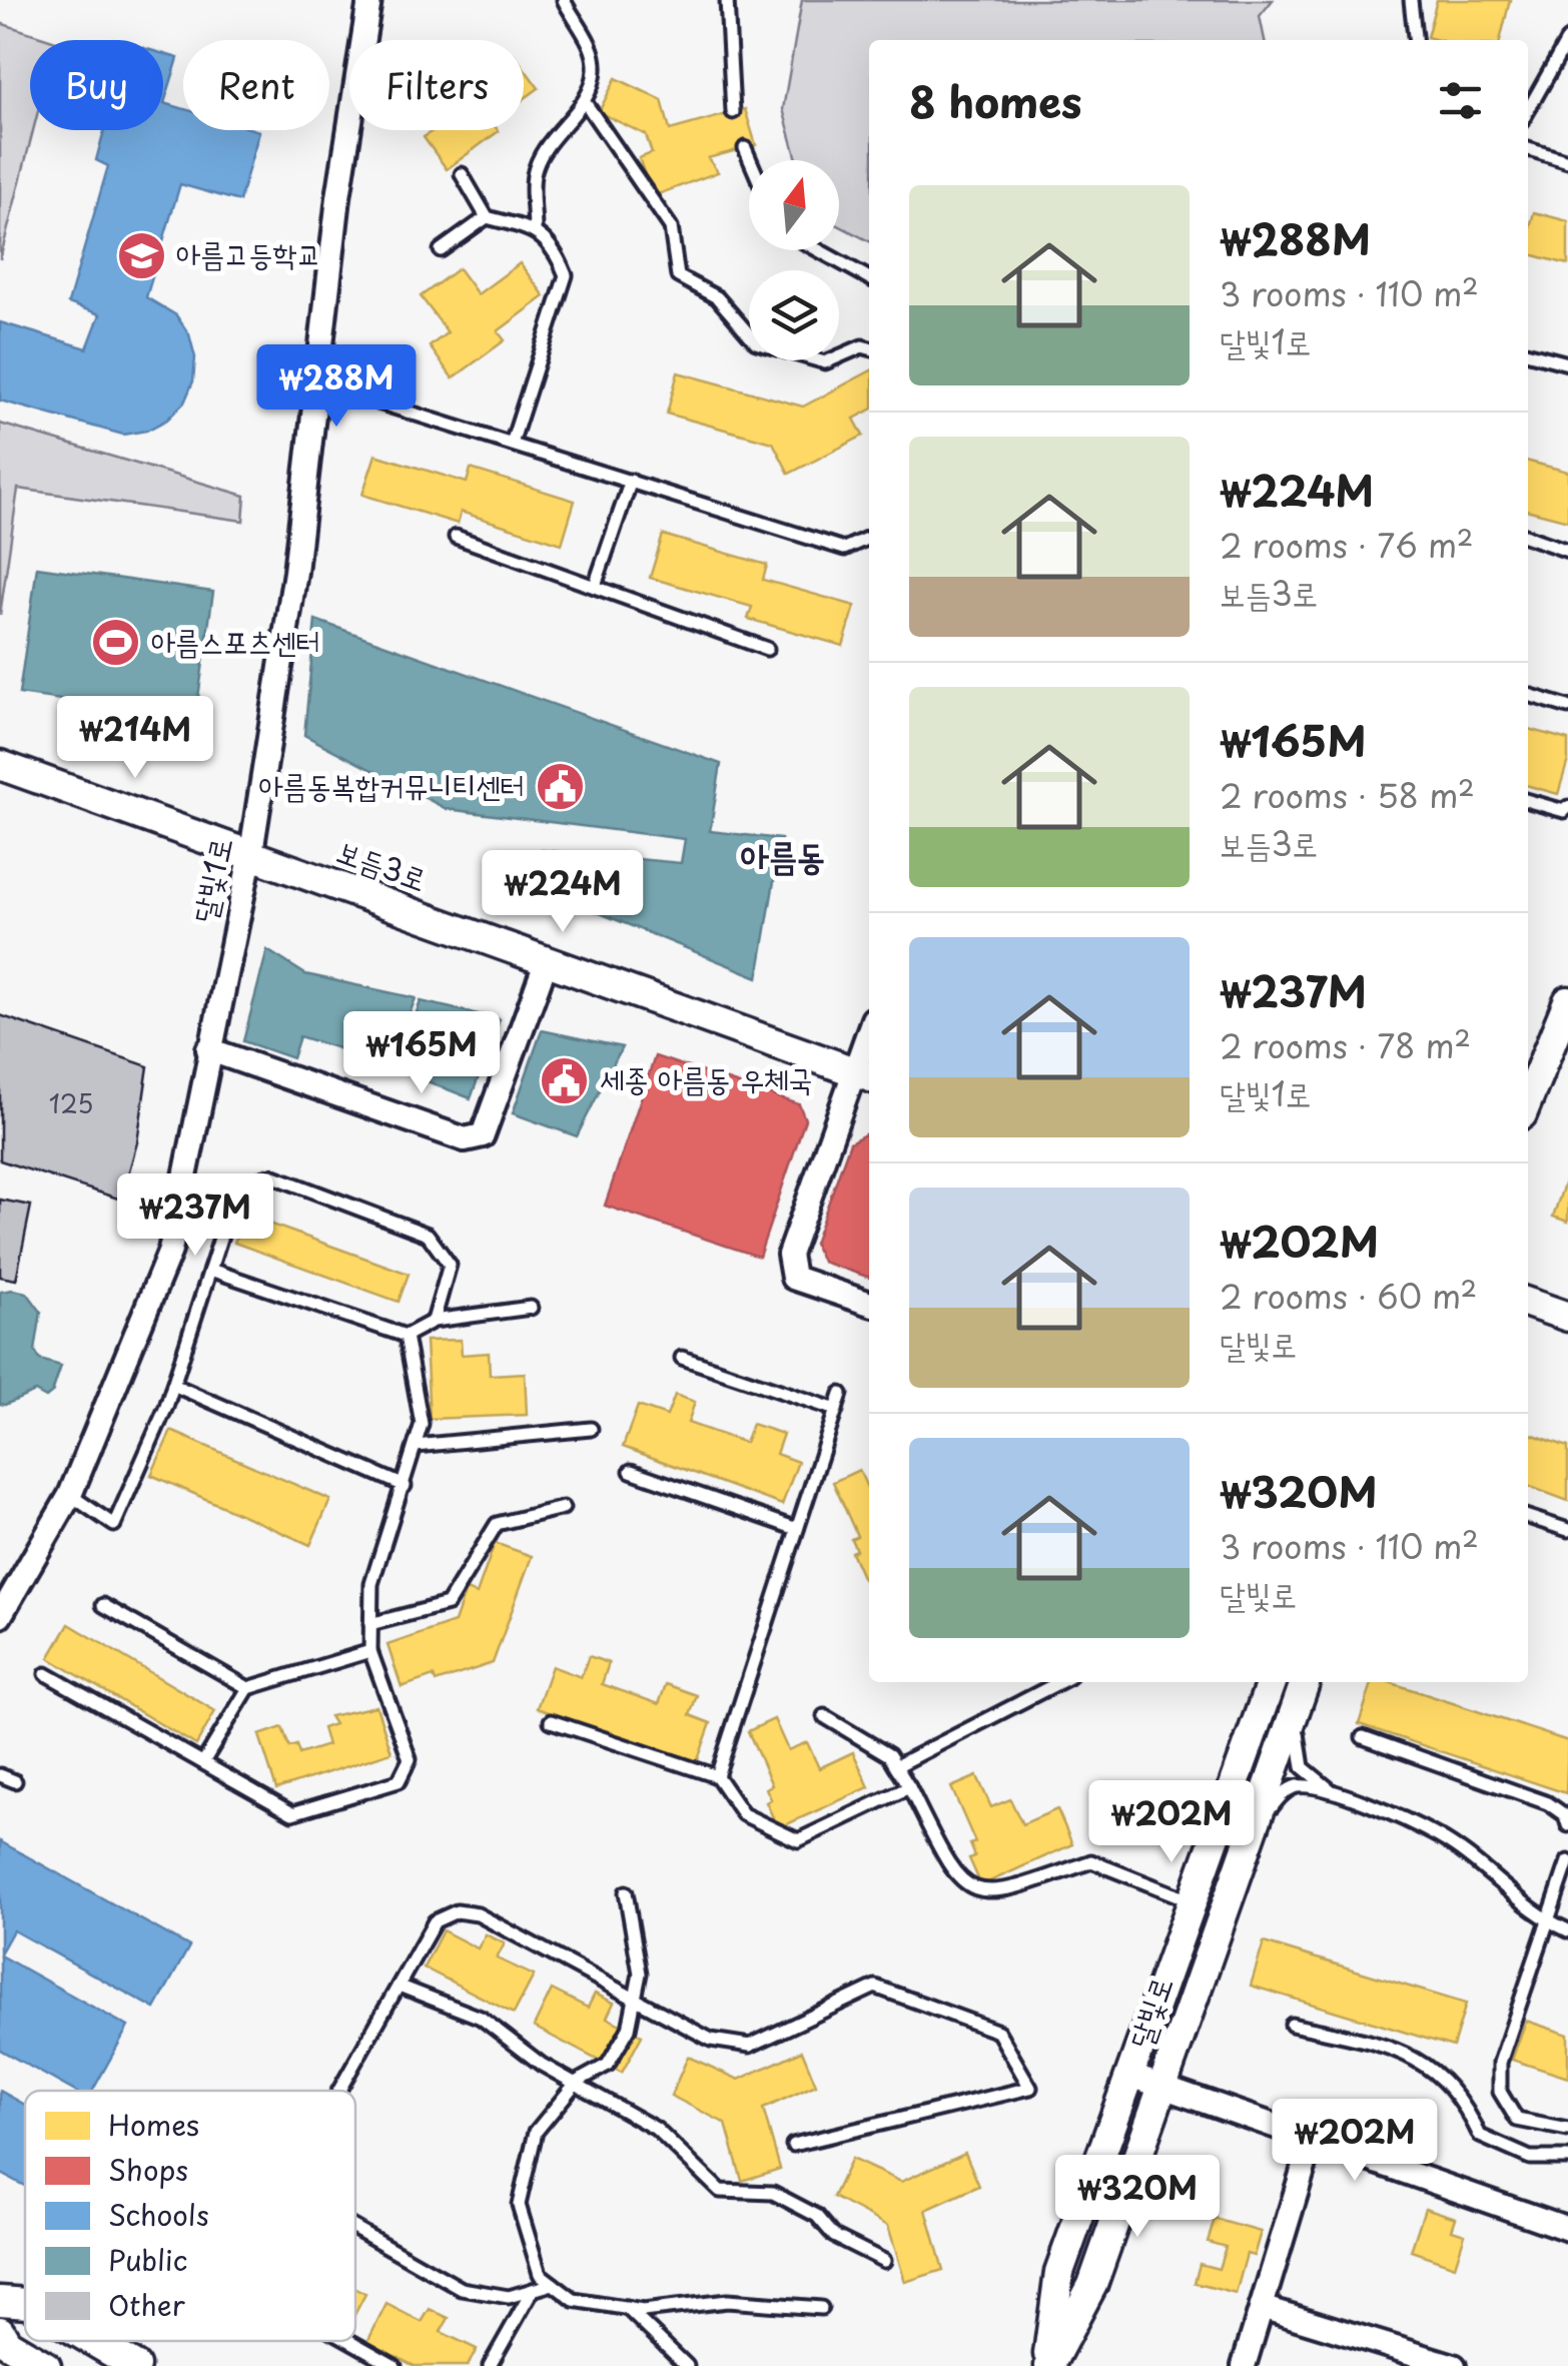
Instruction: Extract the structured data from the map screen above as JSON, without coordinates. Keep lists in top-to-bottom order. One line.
{"streets":{"street":["보듬3로","달빛1로","달빛로"]},"crossings":[["보듬3로","달빛1로"]],"districts":["아름동"],"places":{"school or university":["아름고등학교"],"sports":["아름스포츠센터"],"public building":["아름동복합커뮤니티센터","세종 아름동 우체국"]},"house_numbers":["125"],"legend":["Homes","Shops","Schools","Public","Other"],"north":"top","page":{"chip":["Buy","Rent","Filters"],"heading":"8 homes","list":[{"name":"₩288M","note":"3 rooms · 110 m² · 달빛1로"},{"name":"₩224M","note":"2 rooms · 76 m² · 보듬3로"},{"name":"₩165M","note":"2 rooms · 58 m² · 보듬3로"},{"name":"₩237M","note":"2 rooms · 78 m² · 달빛1로"},{"name":"₩202M","note":"2 rooms · 60 m² · 달빛로"},{"name":"₩320M","note":"3 rooms · 110 m² · 달빛로"}],"price":["₩288M","₩214M","₩224M","₩165M","₩237M","₩202M","₩202M","₩320M"]}}
